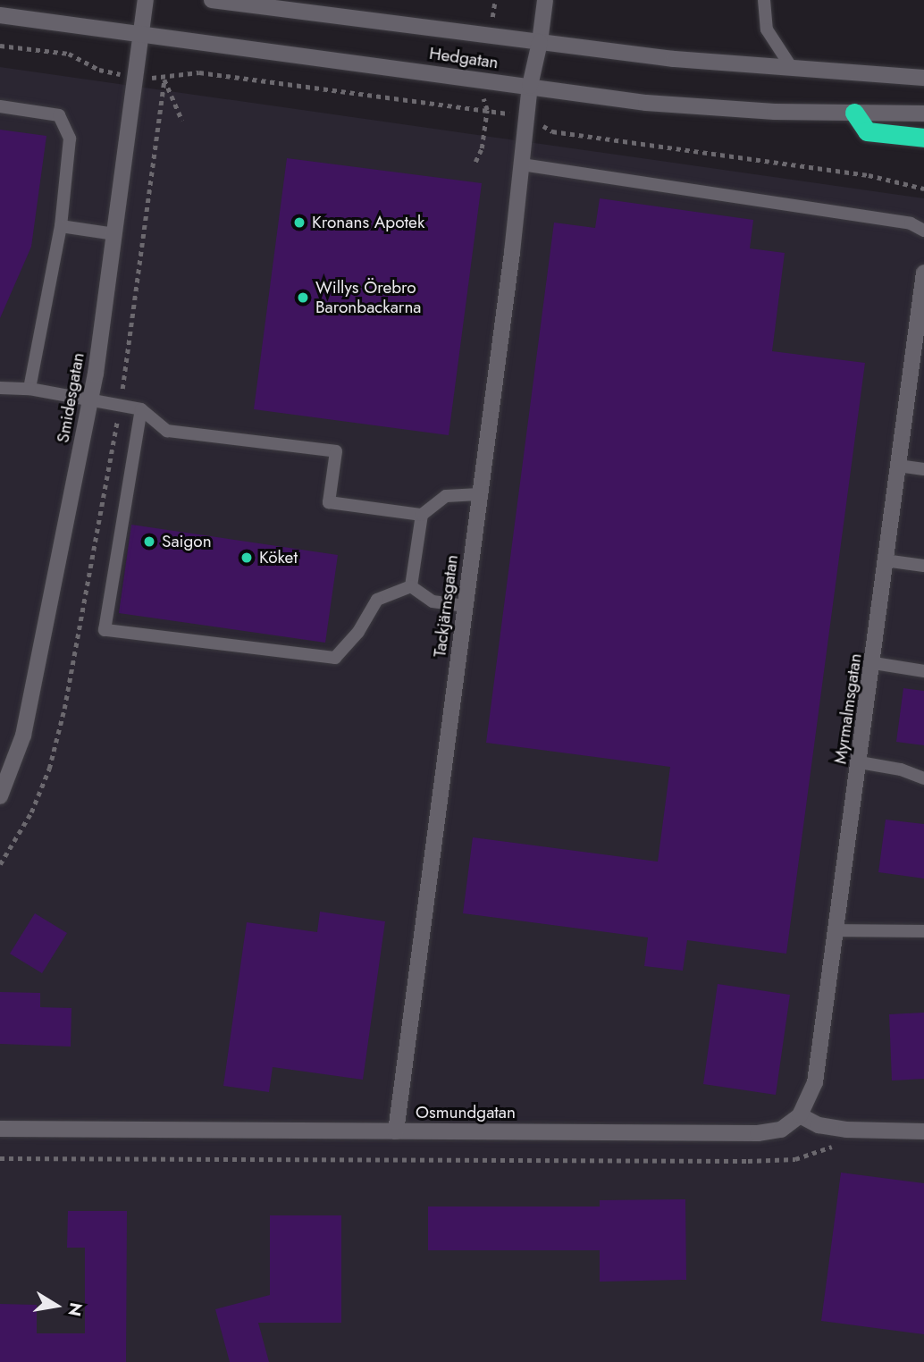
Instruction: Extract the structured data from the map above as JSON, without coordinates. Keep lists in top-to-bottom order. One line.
{"streets":{"street":["Hedgatan","Smidesgatan","Tackjärnsgatan","Myrmalmsgatan","Osmundgatan"]},"crossings":[["Hedgatan","Smidesgatan"],["Hedgatan","Tackjärnsgatan"],["Tackjärnsgatan","Osmundgatan"],["Myrmalmsgatan","Osmundgatan"]],"places":["Kronans Apotek","Willys Örebro Baronbackarna","Saigon","Köket"],"north":"right"}
